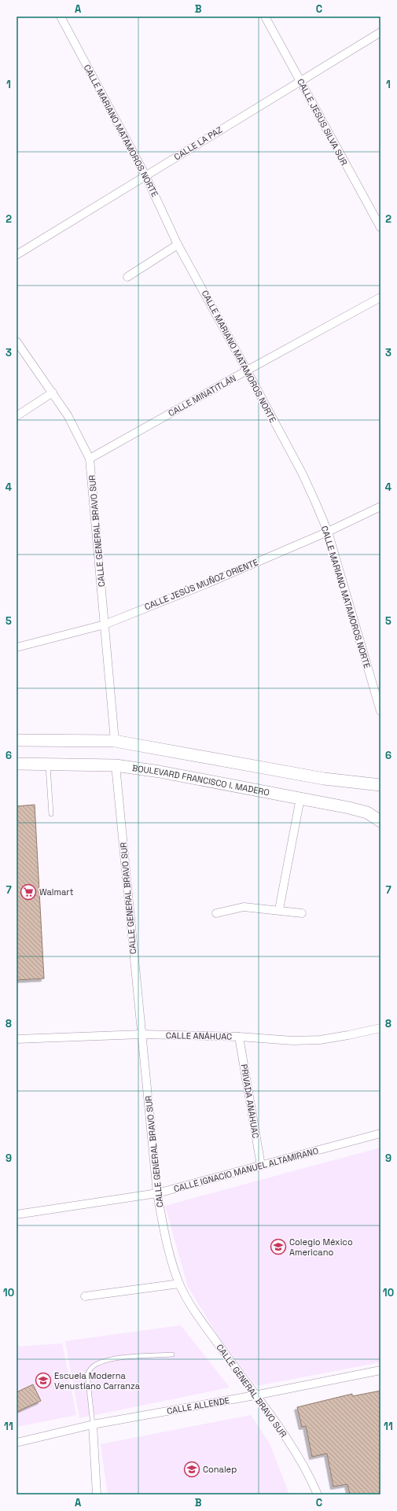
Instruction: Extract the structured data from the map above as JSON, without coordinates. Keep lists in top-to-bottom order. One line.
{"streets":{"main road":["BOULEVARD FRANCISCO I. MADERO"],"street":["CALLE JESÚS SILVA SUR","CALLE MARIANO MATAMOROS NORTE","CALLE LA PAZ","CALLE MINATITLÁN","CALLE GENERAL BRAVO SUR","CALLE JESÚS MUÑOZ ORIENTE","CALLE ANÁHUAC","PRIVADA ANÁHUAC","CALLE IGNACIO MANUEL ALTAMIRANO","CALLE ALLENDE"]},"crossings":[["CALLE JESÚS SILVA SUR","CALLE LA PAZ"],["CALLE MARIANO MATAMOROS NORTE","CALLE LA PAZ"],["CALLE MARIANO MATAMOROS NORTE","CALLE MINATITLÁN"],["CALLE MARIANO MATAMOROS NORTE","CALLE JESÚS MUÑOZ ORIENTE"],["CALLE MINATITLÁN","CALLE GENERAL BRAVO SUR"],["CALLE GENERAL BRAVO SUR","CALLE JESÚS MUÑOZ ORIENTE"],["CALLE GENERAL BRAVO SUR","BOULEVARD FRANCISCO I. MADERO"],["CALLE GENERAL BRAVO SUR","CALLE ANÁHUAC"],["CALLE GENERAL BRAVO SUR","CALLE IGNACIO MANUEL ALTAMIRANO"],["CALLE GENERAL BRAVO SUR","CALLE ALLENDE"],["CALLE ANÁHUAC","PRIVADA ANÁHUAC"],["PRIVADA ANÁHUAC","CALLE IGNACIO MANUEL ALTAMIRANO"]],"places":{"supermarket":["Walmart"],"school or university":["Colegio México Americano","Escuela Moderna Venustiano Carranza","Conalep"]},"grid":{"columns":["A","B","C"],"rows":["1","2","3","4","5","6","7","8","9","10","11"]}}
